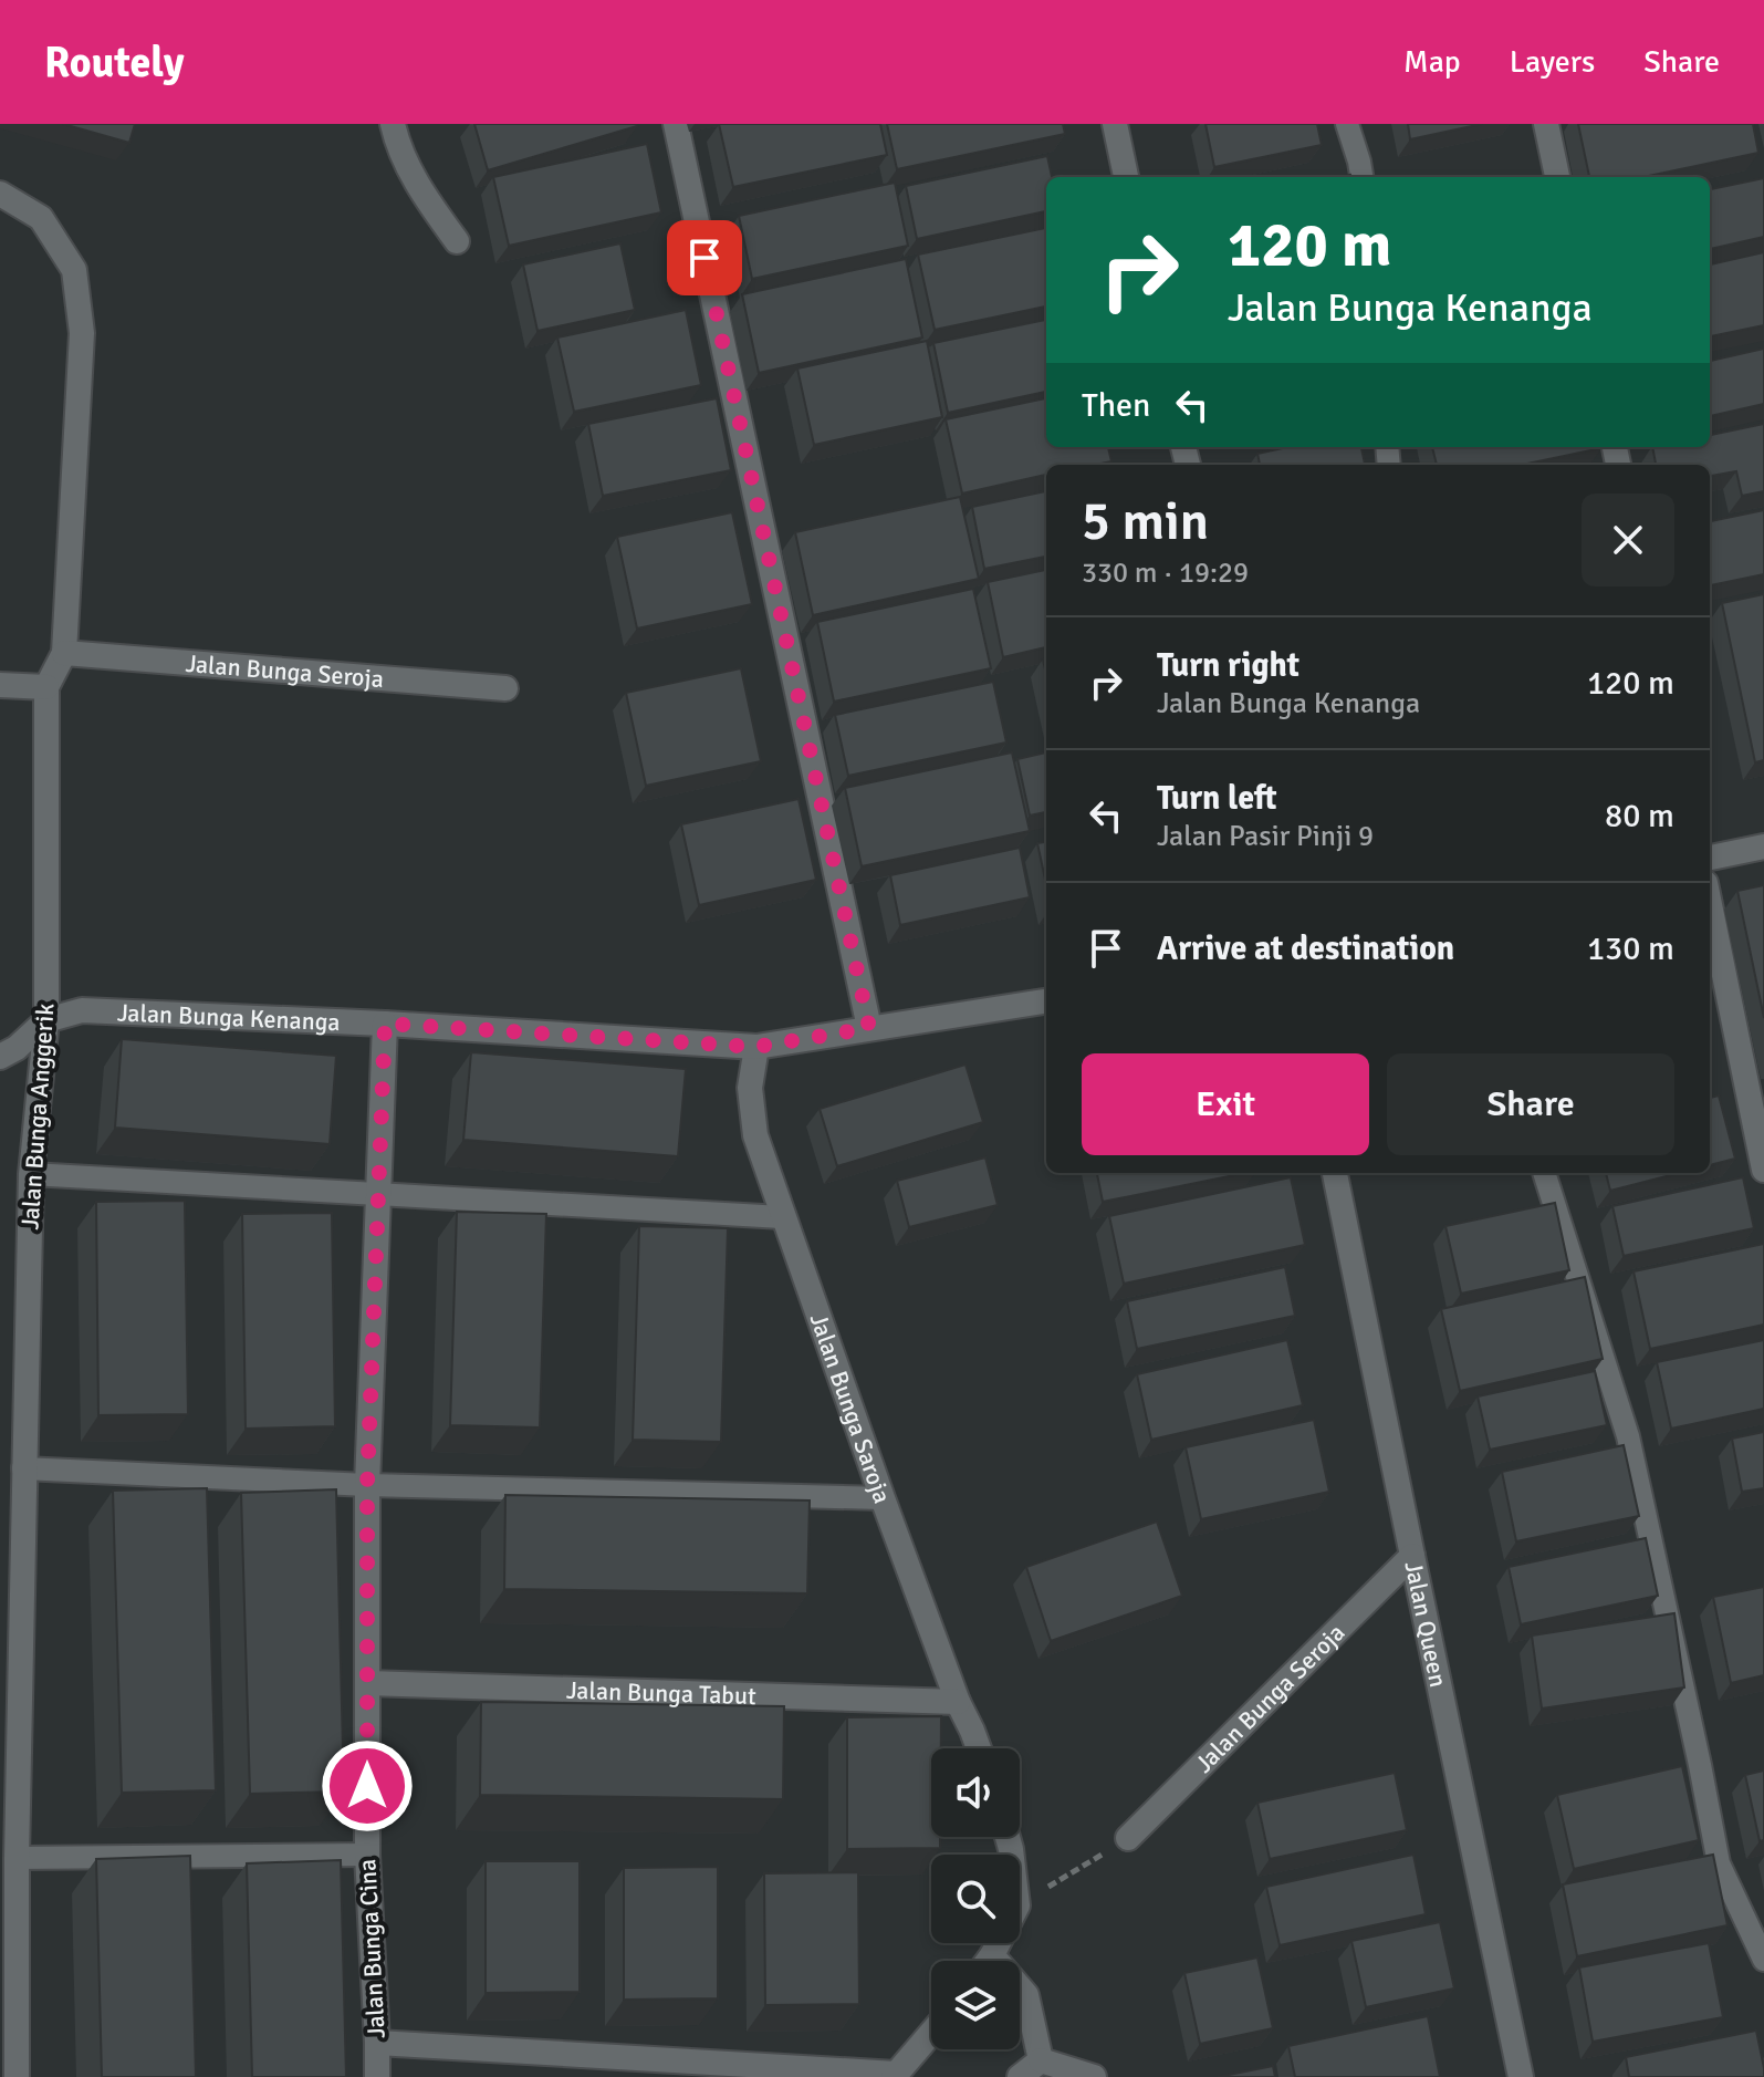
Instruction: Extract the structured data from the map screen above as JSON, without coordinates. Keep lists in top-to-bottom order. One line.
{"streets":{"street":["Jalan Bunga Seroja","Jalan Bunga Kenanga","Jalan Bunga Anggerik","Jalan Bunga Saroja","Jalan Queen","Jalan Bunga Tabut","Jalan Bunga Cina"]},"crossings":[["Jalan Bunga Seroja","Jalan Bunga Anggerik"],["Jalan Bunga Seroja","Jalan Queen"],["Jalan Bunga Kenanga","Jalan Bunga Anggerik"],["Jalan Bunga Kenanga","Jalan Bunga Saroja"],["Jalan Bunga Kenanga","Jalan Bunga Cina"],["Jalan Bunga Saroja","Jalan Bunga Tabut"],["Jalan Bunga Tabut","Jalan Bunga Cina"]],"page":{"header":"Routely","nav":["Map","Layers","Share"],"turn":["120 m","Jalan Bunga Kenanga"],"then":"Then","heading":["5 min","330 m · 19:29"],"list":[{"name":"Turn right","note":"Jalan Bunga Kenanga","value":"120 m"},{"name":"Turn left","note":"Jalan Pasir Pinji 9","value":"80 m"},{"name":"Arrive at destination","value":"130 m"}],"buttons":["Exit","Share"]}}
